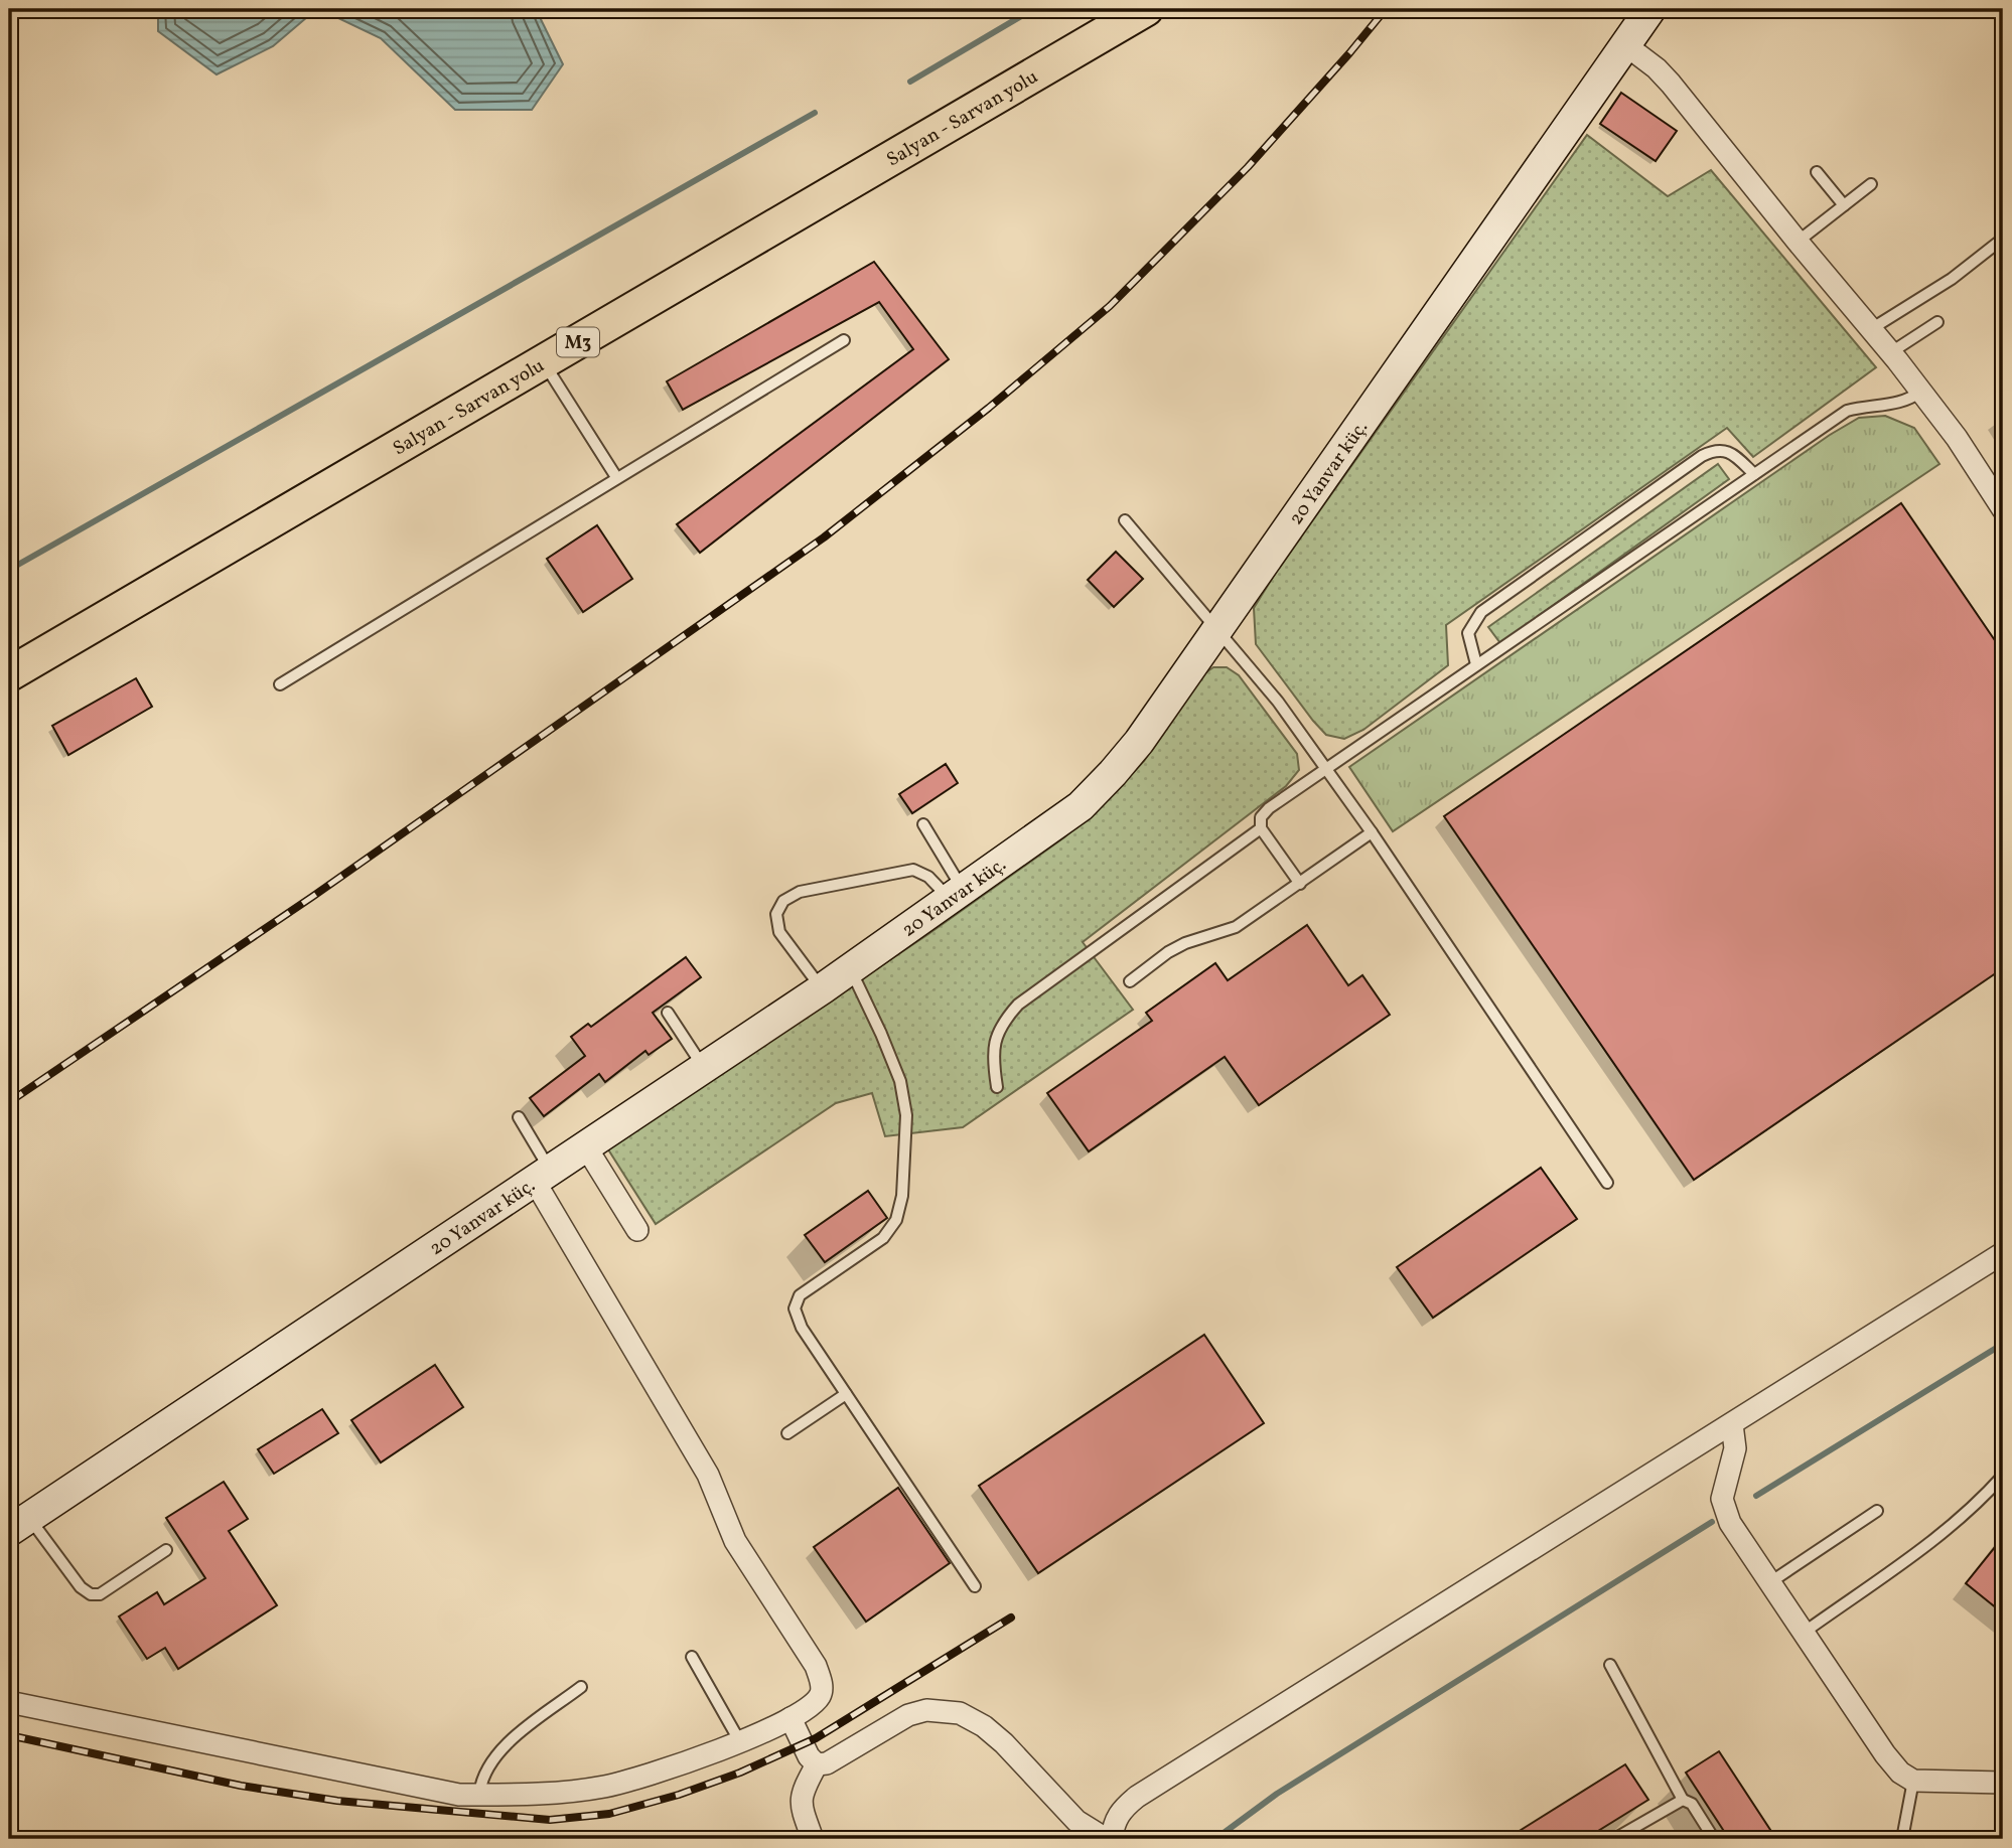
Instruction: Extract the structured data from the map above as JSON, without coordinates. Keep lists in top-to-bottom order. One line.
{"streets":{"main road":["Salyan - Sarvan yolu","M3"],"street":["20 Yanvar küç."]}}
